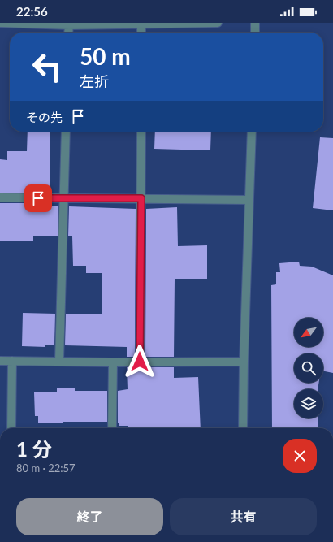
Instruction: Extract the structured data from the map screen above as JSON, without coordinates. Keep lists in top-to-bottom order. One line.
{"north":"bottom left","page":{"status":"22:56","turn":["50 m","左折"],"then":"その先","heading":["1 分","80 m · 22:57"],"buttons":["終了","共有"]}}
